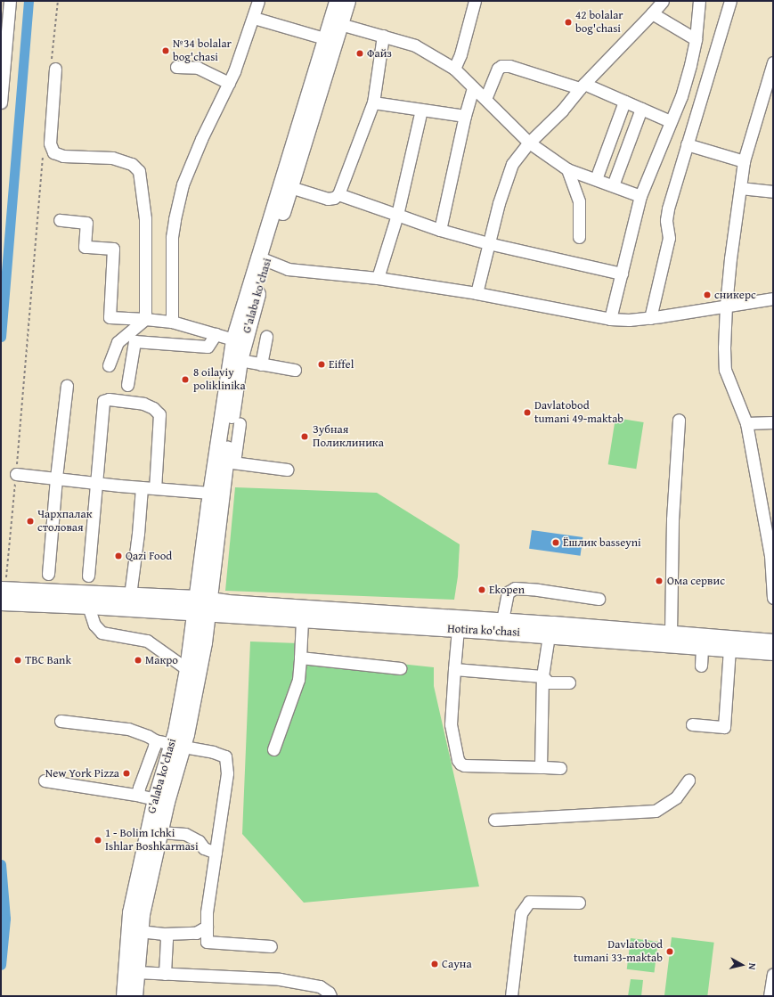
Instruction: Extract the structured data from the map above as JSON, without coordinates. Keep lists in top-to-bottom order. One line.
{"streets":{"main road":["G'alaba ko'chasi","Hotira ko'chasi"]},"crossings":[["G'alaba ko'chasi","Hotira ko'chasi"]],"places":["42 bolalar bog'chasi","№34 bolalar bog'chasi","Файз","сникерс","Eiffel","8 oilaviy poliklinika","Davlatobod tumani 49-maktab","Зубная Поликлиника","Чархпалак столовая","Ёшлик basseyni","Qazi Food","Ома сервис","Ekopen","TBC Bank","Макро","New York Pizza","1 - Bolim Ichki Ishlar Boshkarmasi","Davlatobod tumani 33-maktab","Сауна"],"north":"right"}
